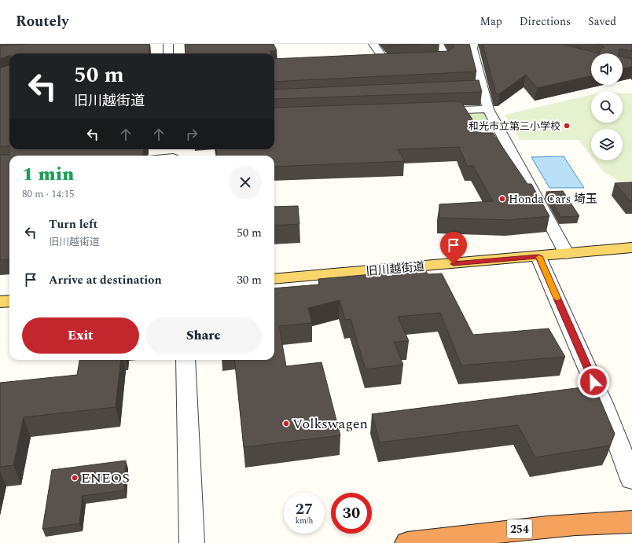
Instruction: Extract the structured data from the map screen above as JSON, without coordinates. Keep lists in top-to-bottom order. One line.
{"streets":{"highway":["254"],"main road":["旧川越街道"]},"places":["和光市立第三小学校","Honda Cars 埼玉","Volkswagen","ENEOS"],"page":{"header":"Routely","nav":["Map","Directions","Saved"],"turn":["50 m","旧川越街道"],"heading":["1 min","80 m · 14:15"],"list":[{"name":"Turn left","note":"旧川越街道","value":"50 m"},{"name":"Arrive at destination","value":"30 m"}],"buttons":["Exit","Share"],"speed":"27 km/h","limit":"30"}}
